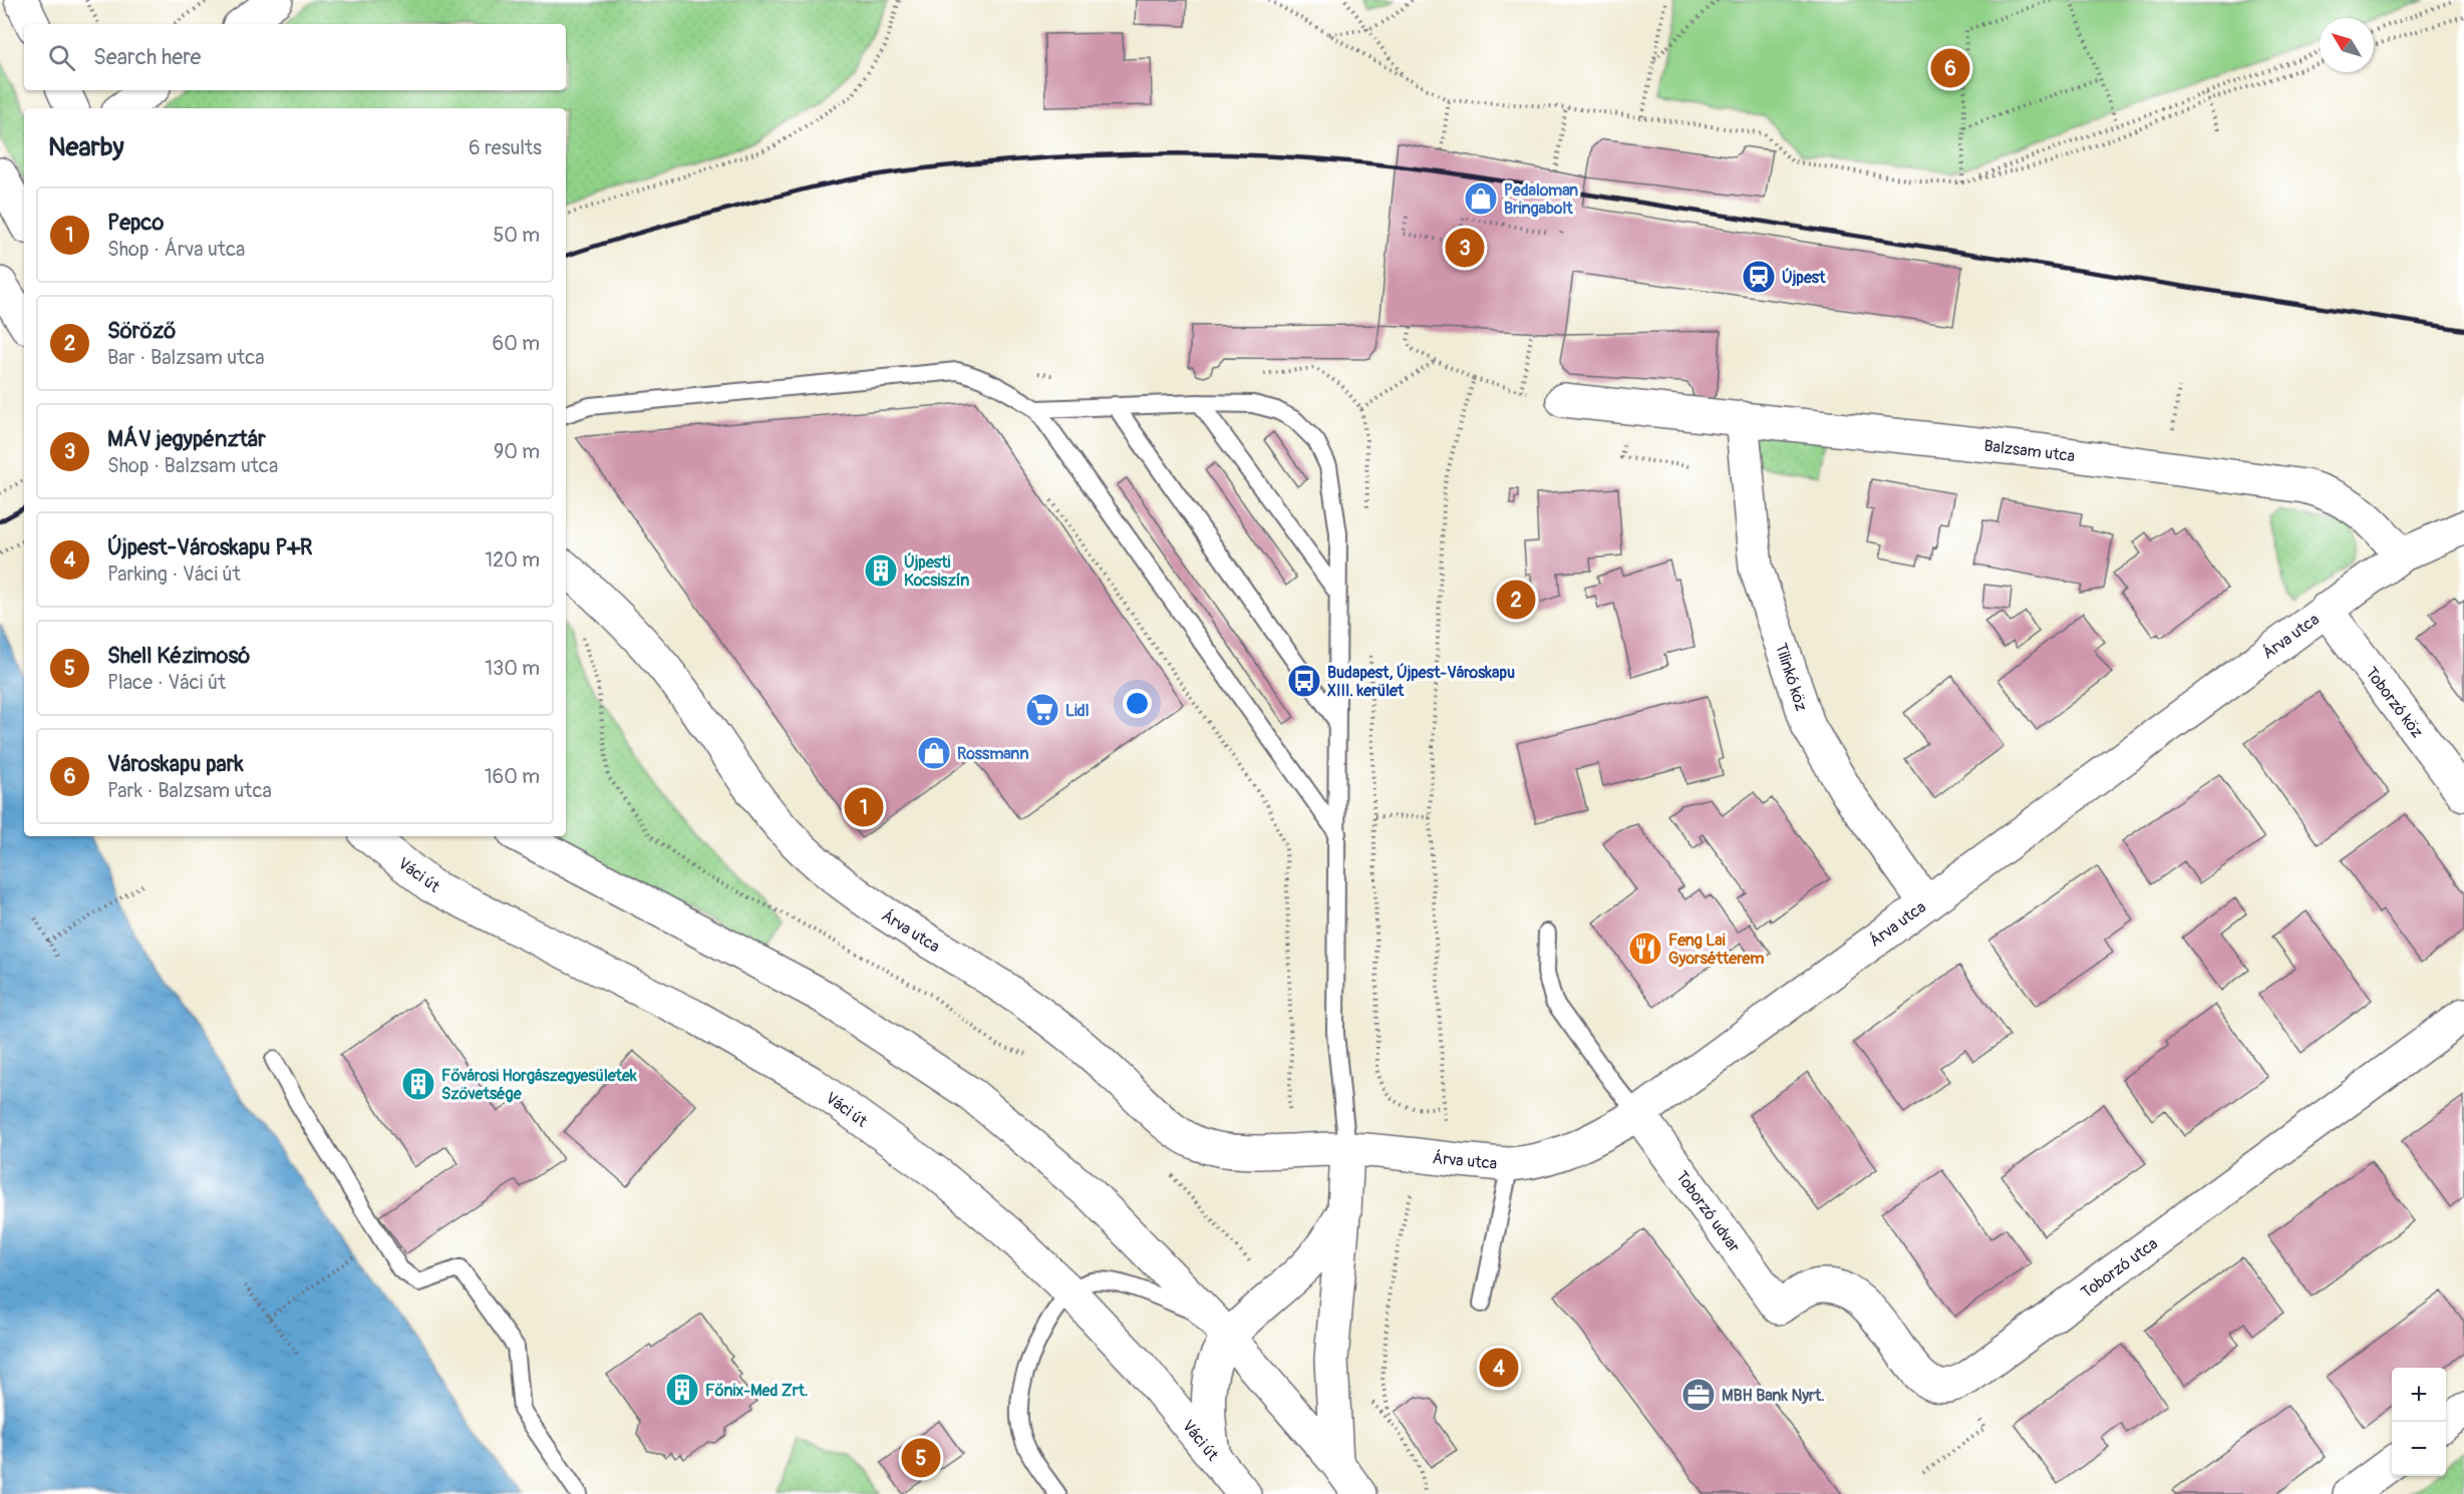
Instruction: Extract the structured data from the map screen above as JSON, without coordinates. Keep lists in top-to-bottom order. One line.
{"streets":{"street":["Balzsam utca","Árva utca","Tilinkó köz","Toborzó köz","Váci út","Toborzó udvar","Toborzó utca"]},"crossings":[["Balzsam utca","Árva utca"],["Balzsam utca","Tilinkó köz"],["Árva utca","Tilinkó köz"],["Árva utca","Toborzó köz"],["Árva utca","Toborzó udvar"],["Toborzó udvar","Toborzó utca"]],"places":{"shop":["Pedaloman Bringabolt","Rossmann"],"station":["Újpest"],"building":["Újpesti Kocsiszín","Fővárosi Horgászegyesületek Szövetsége","Főnix-Med Zrt."],"bus stop":["Budapest, Újpest-Városkapu XIII. kerület"],"supermarket":["Lidl"],"restaurant":["Feng Lai Gyorsétterem"],"office":["MBH Bank Nyrt."]},"north":"top left","page":{"search":"Search here","pins":["6","3","2","1","4","5"],"heading":["Nearby","6 results"],"list":[{"mark":"1","name":"Pepco","note":"Shop · Árva utca","value":"50 m"},{"mark":"2","name":"Söröző","note":"Bar · Balzsam utca","value":"60 m"},{"mark":"3","name":"MÁV jegypénztár","note":"Shop · Balzsam utca","value":"90 m"},{"mark":"4","name":"Újpest-Városkapu P+R","note":"Parking · Váci út","value":"120 m"},{"mark":"5","name":"Shell Kézimosó","note":"Place · Váci út","value":"130 m"},{"mark":"6","name":"Városkapu park","note":"Park · Balzsam utca","value":"160 m"}],"map_buttons":["+","−"]}}
